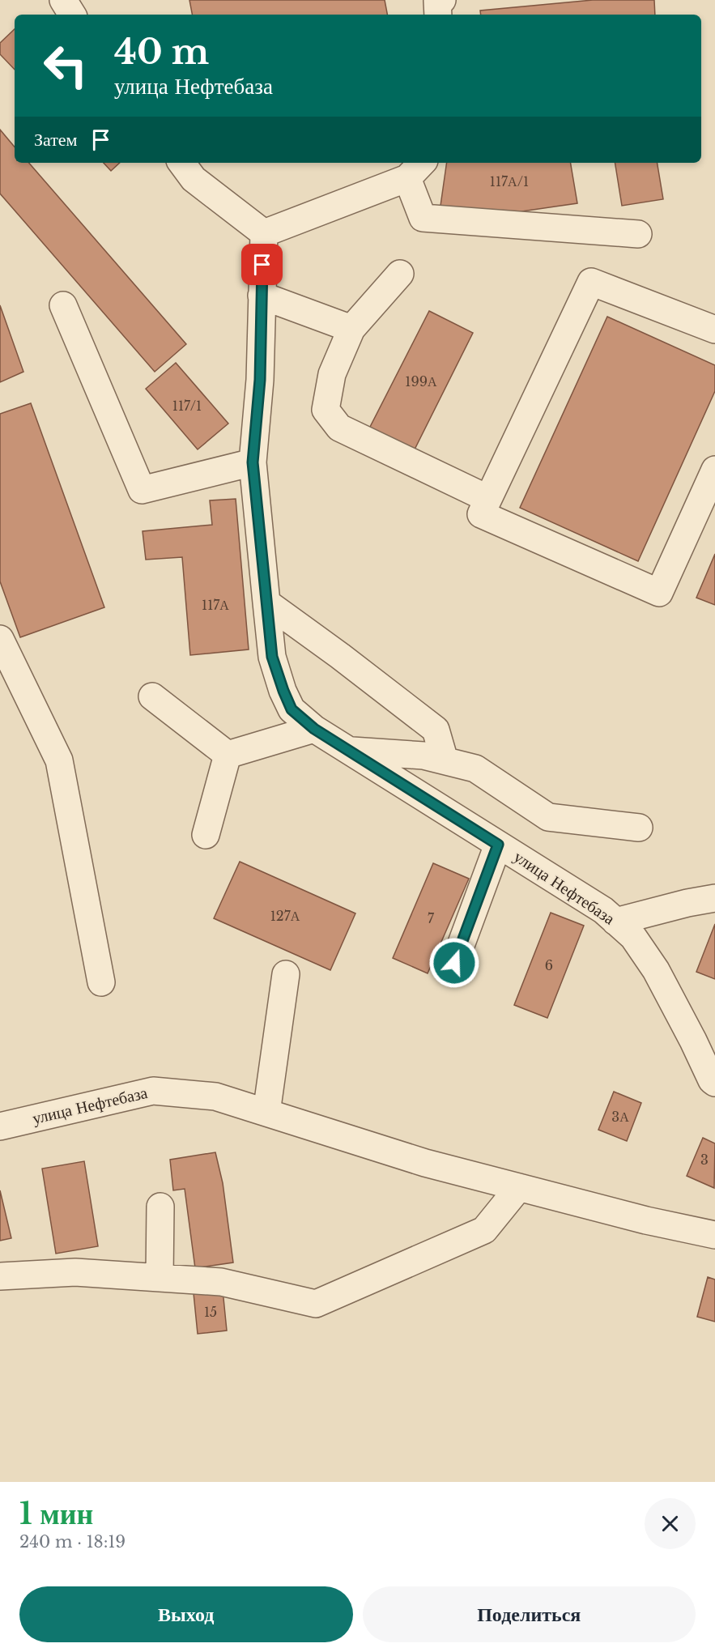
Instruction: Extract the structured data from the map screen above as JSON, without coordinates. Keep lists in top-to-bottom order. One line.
{"streets":{"street":["улица Нефтебаза"]},"house_numbers":["117А/1","199А","117/1","117А","127А","7","6","3А","3","15"],"page":{"turn":["40 m","улица Нефтебаза"],"then":"Затем","heading":["1 мин","240 m · 18:19"],"buttons":["Выход","Поделиться"]}}
